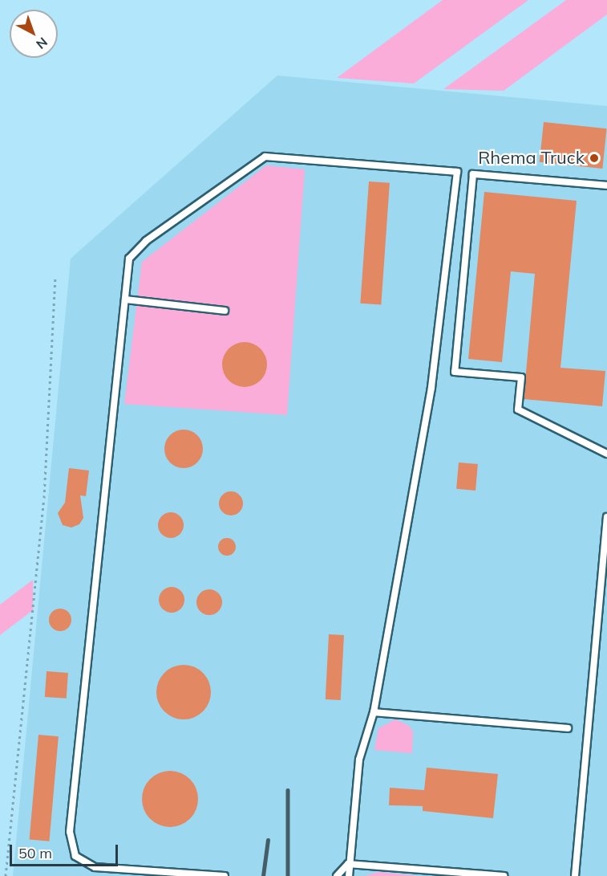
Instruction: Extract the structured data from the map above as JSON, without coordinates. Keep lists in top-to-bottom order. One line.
{"places":["Rhema Truck"],"scale_bar":"50 m","north":"bottom right"}
